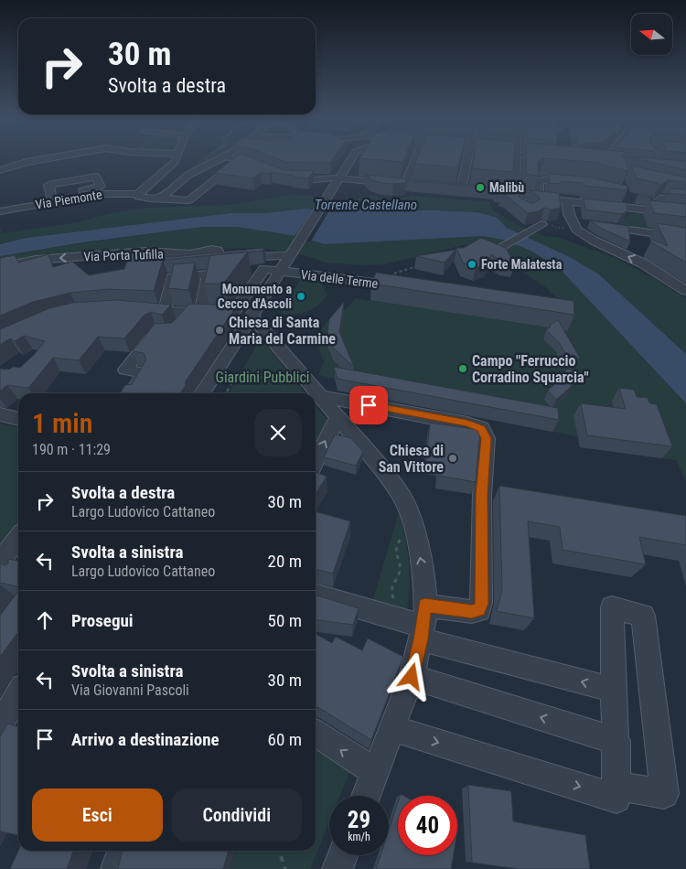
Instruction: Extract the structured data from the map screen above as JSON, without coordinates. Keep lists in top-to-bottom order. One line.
{"streets":{"street":["Via Piemonte","Via Porta Tufilla","Via delle Terme"]},"water":["Torrente Castellano"],"parks":["Giardini Pubblici"],"places":["Malibù","Forte Malatesta","Monumento a Cecco d'Ascoli","Chiesa di Santa Maria del Carmine","Campo \"Ferruccio Corradino Squarcia\"","Chiesa di San Vittore"],"north":"left","page":{"turn":["30 m","Svolta a destra"],"heading":["1 min","190 m · 11:29"],"list":[{"name":"Svolta a destra","note":"Largo Ludovico Cattaneo","value":"30 m"},{"name":"Svolta a sinistra","note":"Largo Ludovico Cattaneo","value":"20 m"},{"name":"Prosegui","value":"50 m"},{"name":"Svolta a sinistra","note":"Via Giovanni Pascoli","value":"30 m"},{"name":"Arrivo a destinazione","value":"60 m"}],"buttons":["Esci","Condividi"],"speed":"29 km/h","limit":"40"}}
